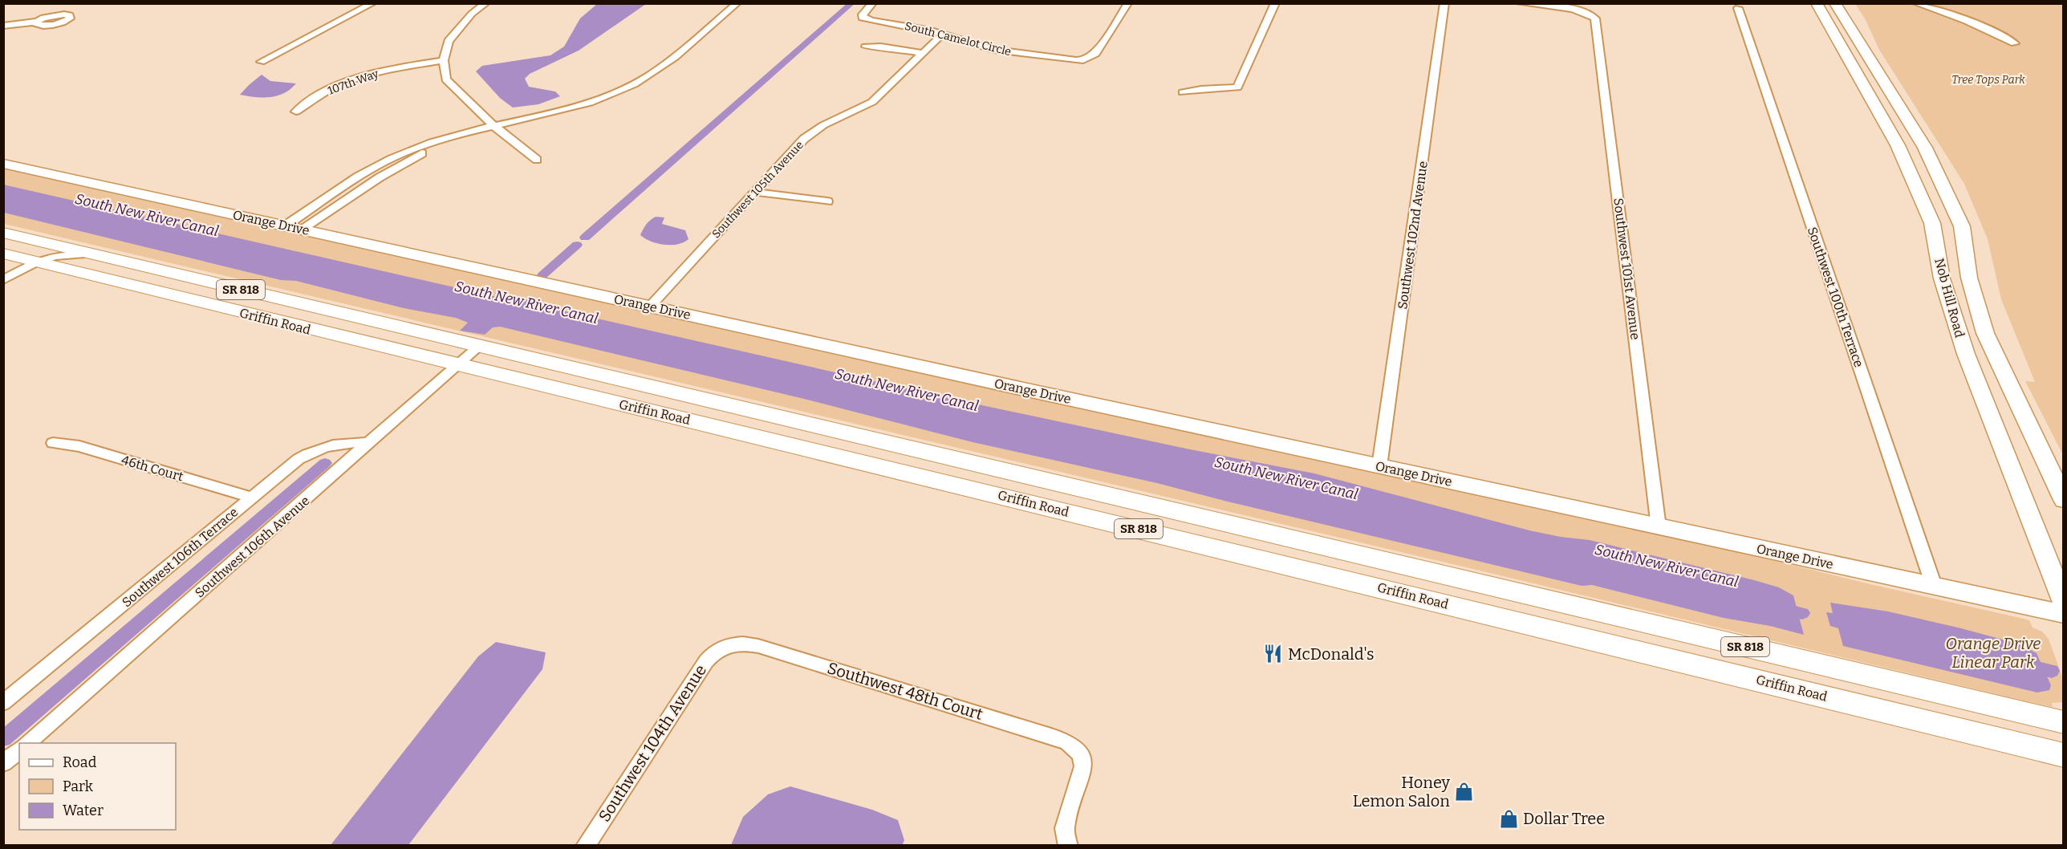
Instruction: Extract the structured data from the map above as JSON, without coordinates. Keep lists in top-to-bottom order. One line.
{"streets":{"main road":["Orange Drive","SR 818","Nob Hill Road","Griffin Road"],"street":["South Camelot Circle","107th Way","Southwest 105th Avenue","Southwest 102nd Avenue","Southwest 101st Avenue","Southwest 100th Terrace","46th Court","Southwest 106th Avenue","Southwest 106th Terrace","Southwest 48th Court","Southwest 104th Avenue"]},"crossings":[["South Camelot Circle","Southwest 105th Avenue"],["Southwest 105th Avenue","Orange Drive"],["Orange Drive","Southwest 102nd Avenue"],["Orange Drive","Southwest 101st Avenue"],["Orange Drive","Southwest 100th Terrace"],["Griffin Road","Southwest 106th Avenue"],["46th Court","Southwest 106th Terrace"],["Southwest 106th Avenue","Southwest 106th Terrace"],["Southwest 48th Court","Southwest 104th Avenue"]],"water":["South New River Canal"],"parks":["Tree Tops Park","Orange Drive Linear Park"],"places":{"restaurant":["McDonald's"],"shop":["Honey Lemon Salon","Dollar Tree"]},"legend":["Road","Park","Water"]}
